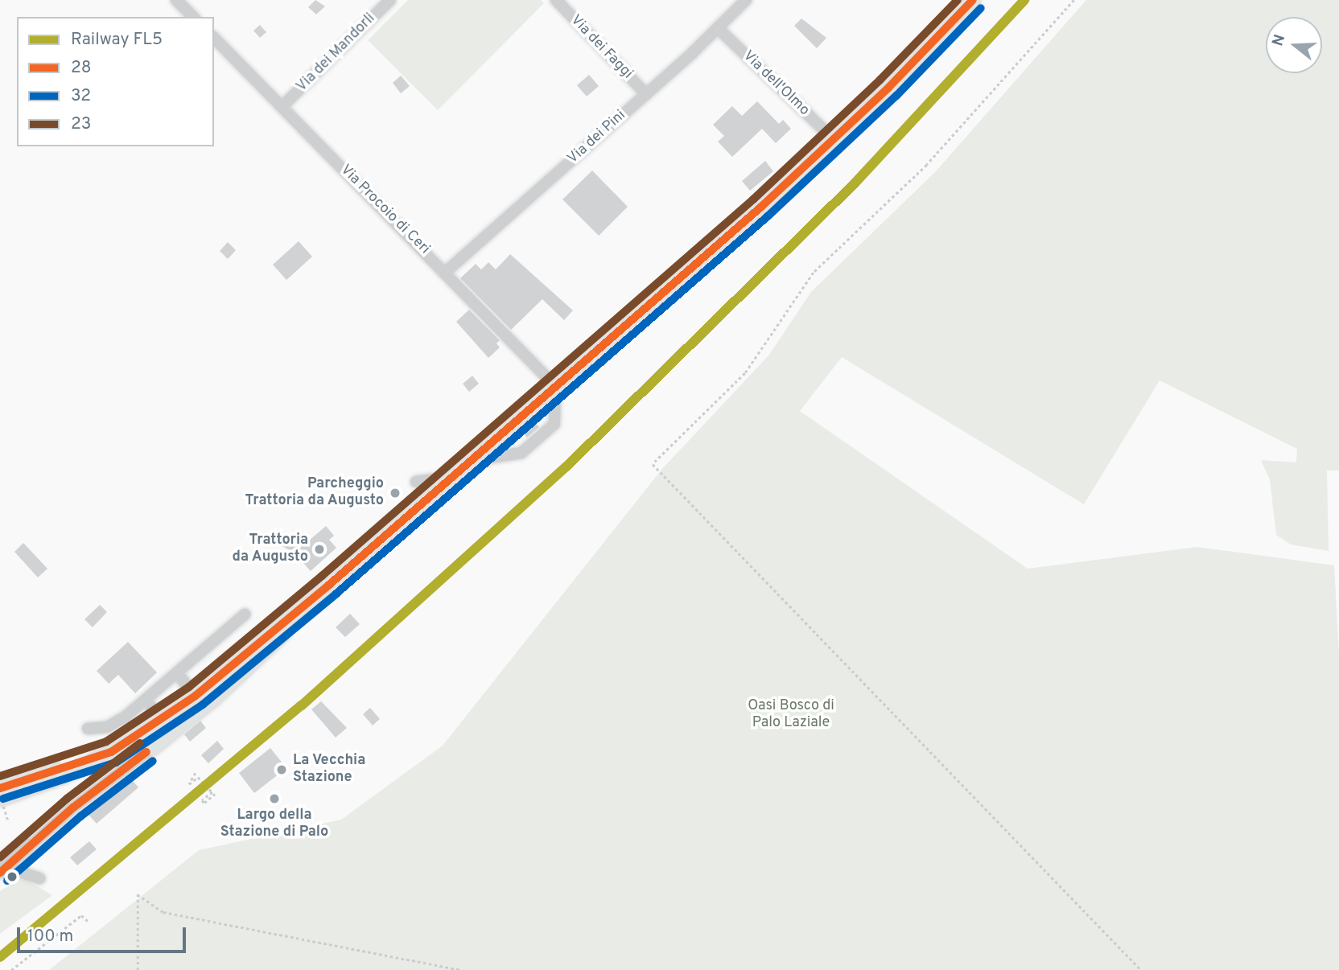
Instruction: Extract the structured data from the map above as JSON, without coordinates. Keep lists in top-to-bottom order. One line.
{"streets":{"street":["Via dei Faggi","Via dei Mandorli","Via dell'Olmo","Via dei Pini","Via Procoio di Ceri"]},"crossings":[["Via dei Faggi","Via dei Pini"],["Via dei Mandorli","Via Procoio di Ceri"],["Via dell'Olmo","Via dei Pini"],["Via dei Pini","Via Procoio di Ceri"]],"parks":["Oasi Bosco di Palo Laziale"],"places":["Parcheggio Trattoria da Augusto","Trattoria da Augusto","La Vecchia Stazione","Largo della Stazione di Palo"],"lines":["rail line FL5","transit line 28","transit line 23","transit line 32"],"legend":["Railway FL5","28","32","23"],"scale_bar":"100 m","north":"left"}
